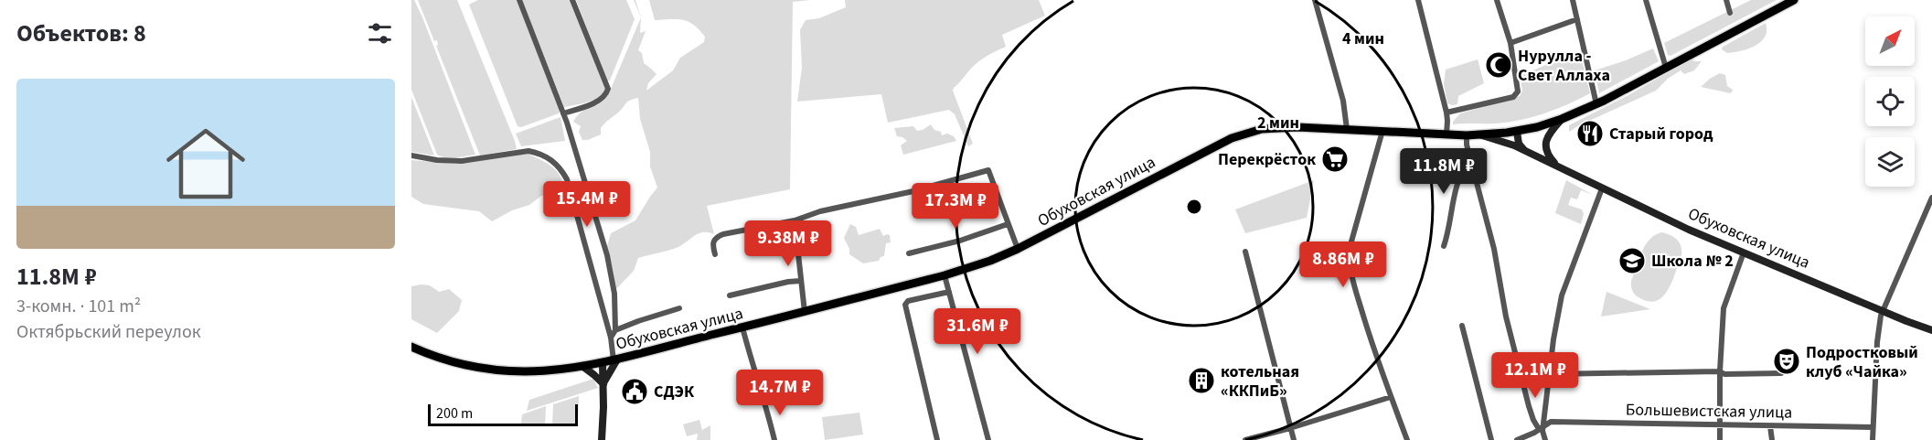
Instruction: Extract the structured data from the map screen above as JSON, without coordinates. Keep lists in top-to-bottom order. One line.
{"streets":{"main road":["Обуховская улица"],"street":["Большевистская улица"]},"places":{"mosque":["Нурулла - Свет Аллаха"],"restaurant":["Старый город"],"supermarket":["Перекрёсток"],"school or university":["Школа № 2"],"theatre":["Подростковый клуб «Чайка»"],"building":["котельная «ККПиБ»"],"public building":["СДЭК"]},"scale_bar":"200 m","north":"top right","page":{"heading":"Объектов: 8","list":[{"name":"11.8M ₽","note":"3-комн. · 101 m² · Октябрьский переулок"}],"price":["11.8M ₽","15.4M ₽","17.3M ₽","9.38M ₽","8.86M ₽","31.6M ₽","12.1M ₽","14.7M ₽"],"scale":"200 m"},"rings":["4 мин","2 мин"]}
